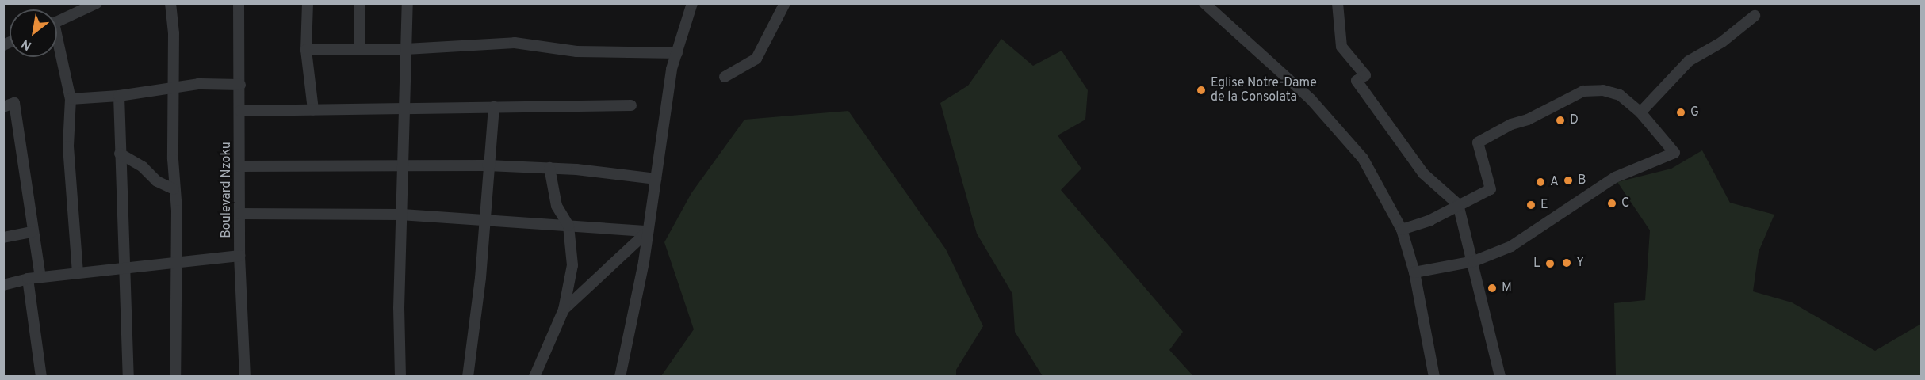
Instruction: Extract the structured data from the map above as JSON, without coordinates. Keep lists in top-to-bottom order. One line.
{"streets":{"street":["Boulevard Nzoku"]},"places":["Eglise Notre-Dame de la Consolata","G","D","B","A","C","E","Y","L","M"],"north":"bottom left"}
